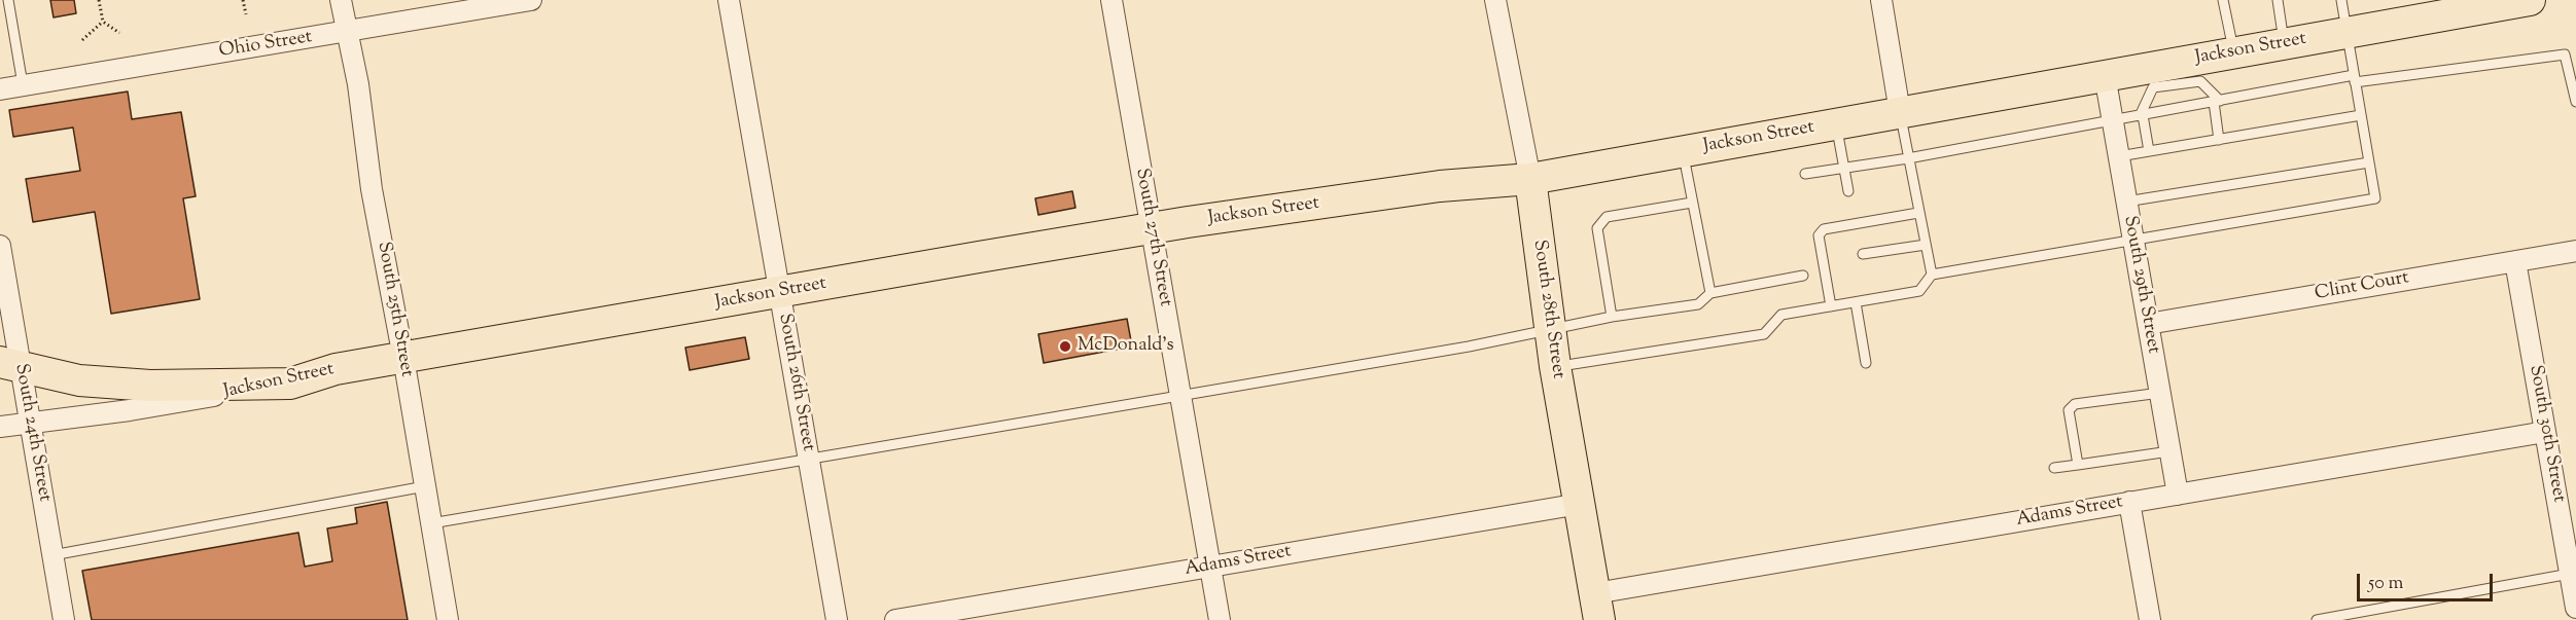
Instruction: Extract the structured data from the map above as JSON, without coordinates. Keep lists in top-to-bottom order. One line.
{"streets":{"main road":["Jackson Street","South 28th Street"],"street":["Ohio Street","South 27th Street","South 29th Street","Clint Court","South 25th Street","South 26th Street","South 24th Street","South 30th Street","Adams Street"]},"crossings":[["Ohio Street","South 25th Street"],["Jackson Street","South 27th Street"],["Jackson Street","South 29th Street"],["Jackson Street","South 25th Street"],["Jackson Street","South 28th Street"],["Jackson Street","South 26th Street"],["Jackson Street","South 24th Street"],["South 27th Street","Adams Street"],["South 29th Street","Clint Court"],["South 29th Street","Adams Street"],["Clint Court","South 30th Street"],["South 28th Street","Adams Street"],["South 30th Street","Adams Street"]],"places":["McDonald's"],"scale_bar":"50 m"}
